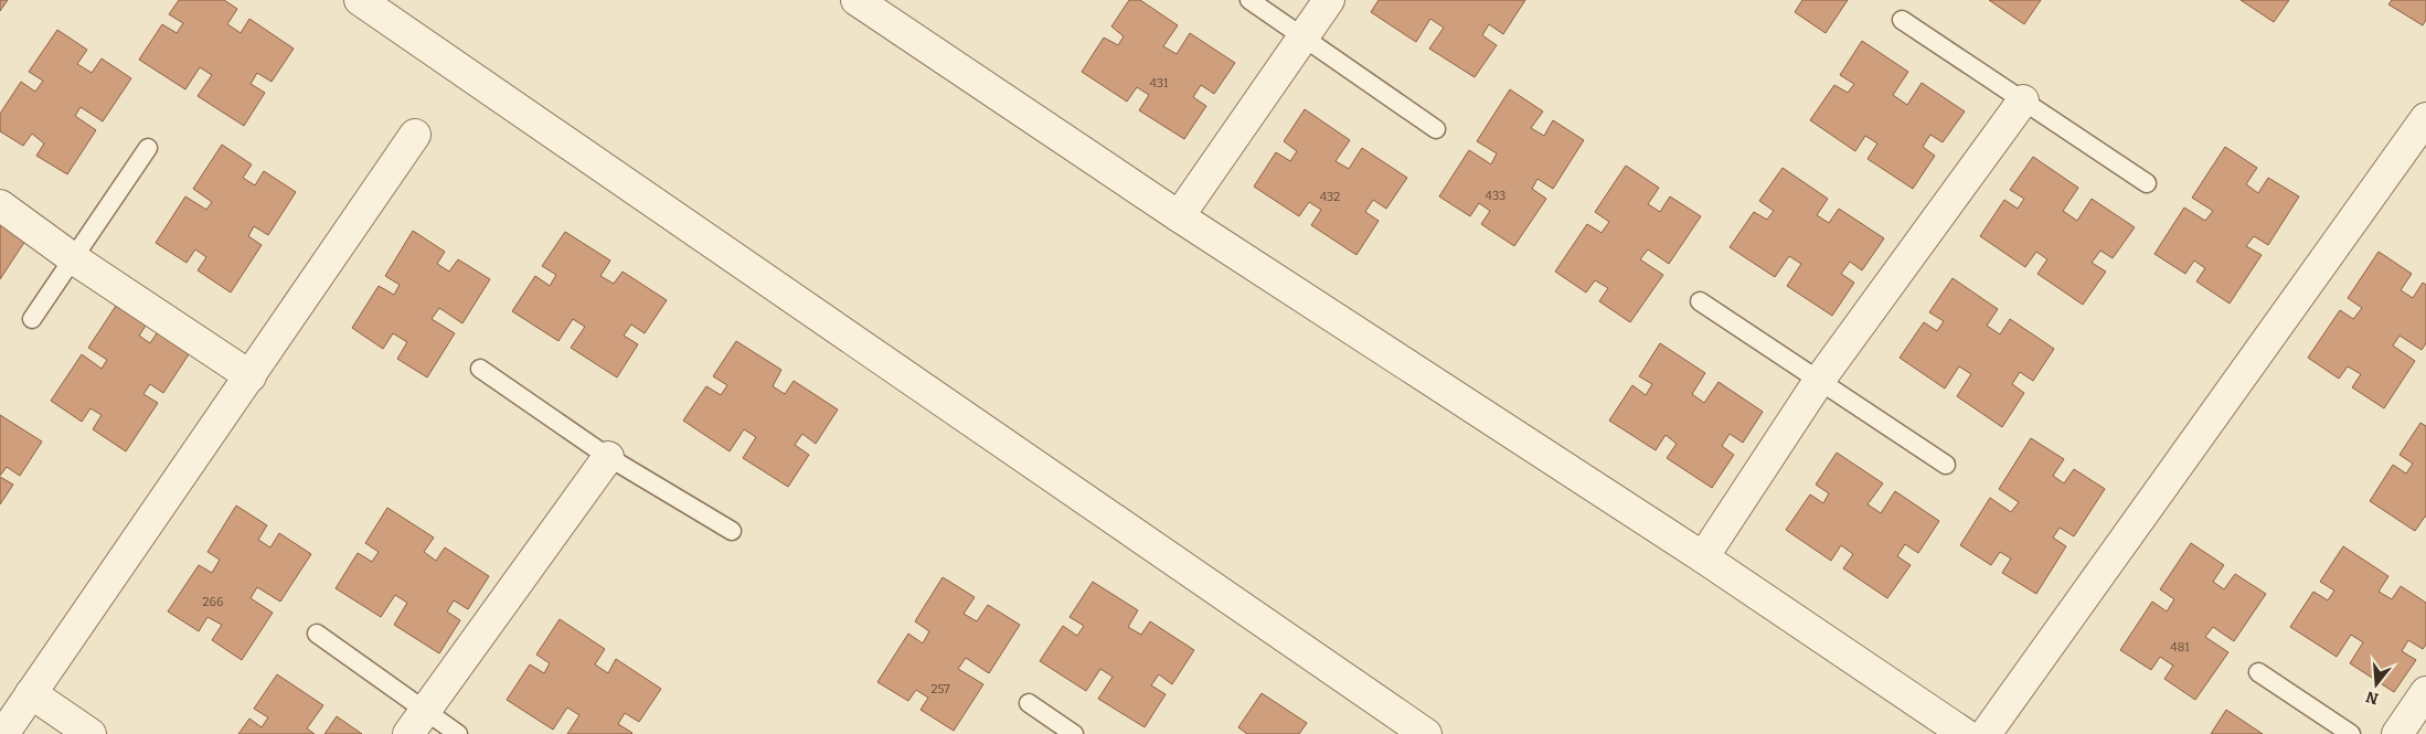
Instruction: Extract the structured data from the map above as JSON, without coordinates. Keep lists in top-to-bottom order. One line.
{"house_numbers":["431","433","432","266","481","257"],"north":"bottom"}
